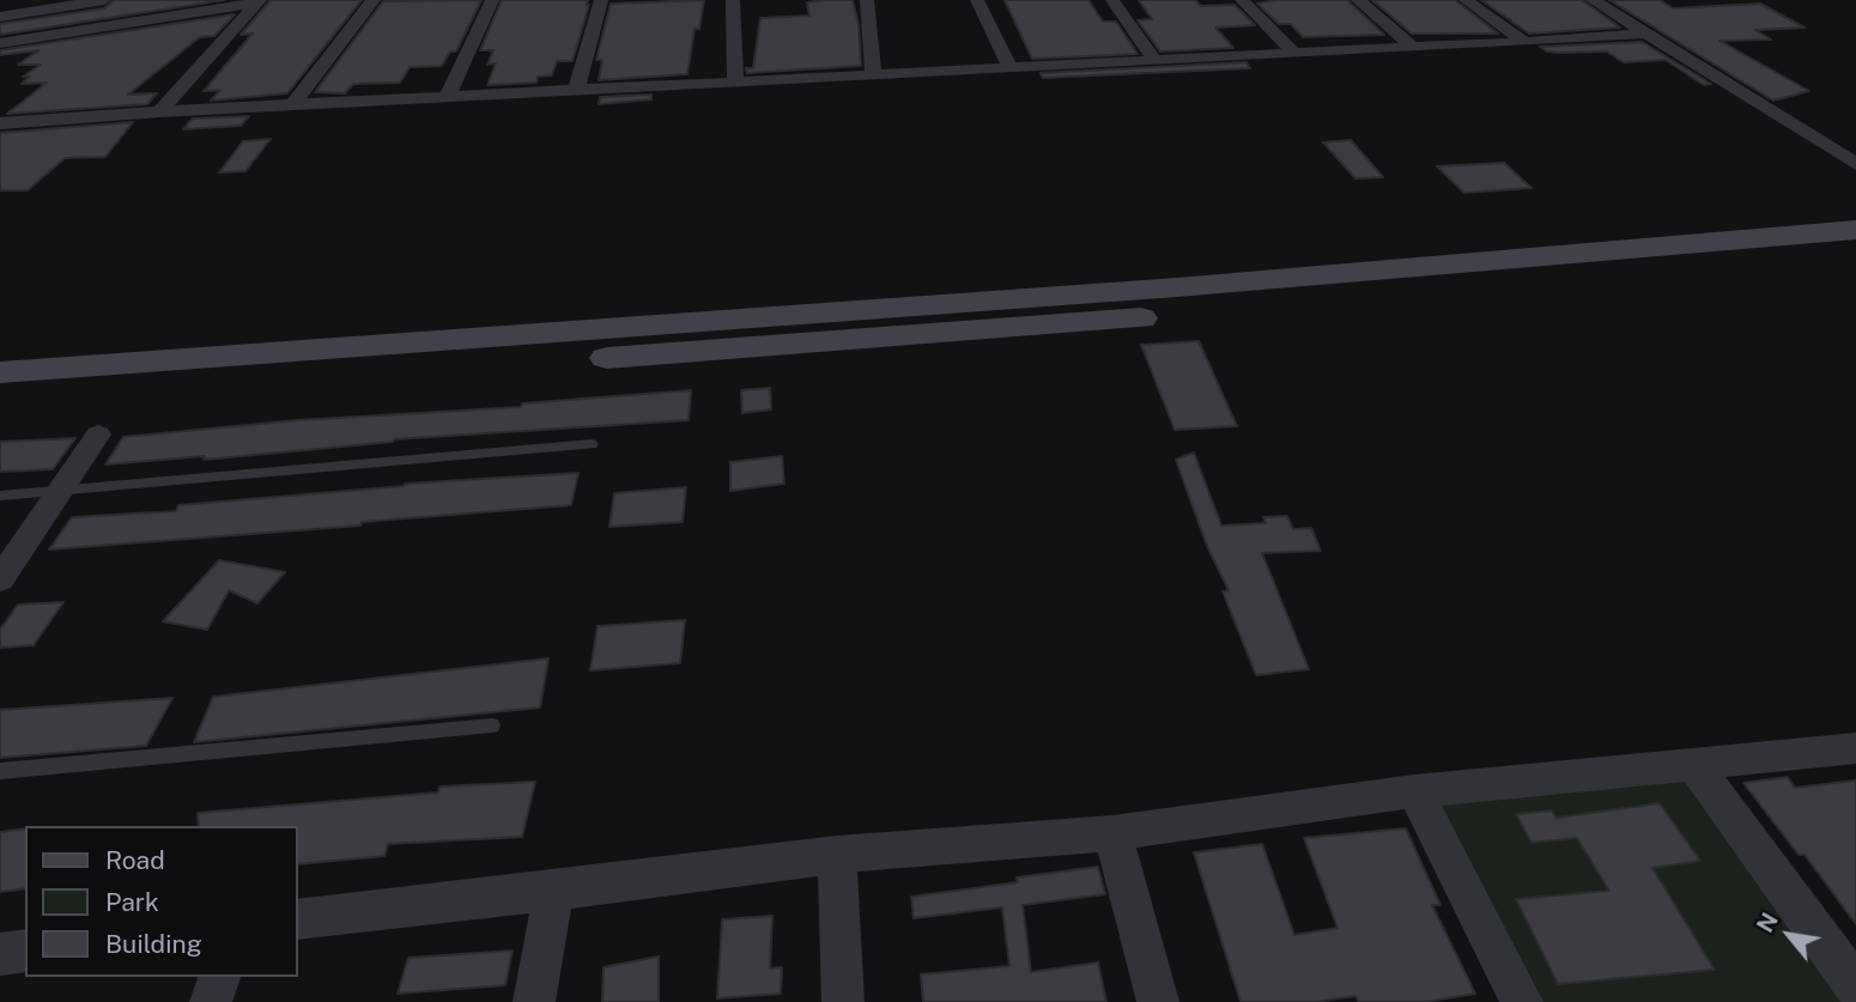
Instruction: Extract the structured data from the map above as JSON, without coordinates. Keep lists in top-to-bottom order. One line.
{"legend":["Road","Park","Building"],"north":"top left"}
